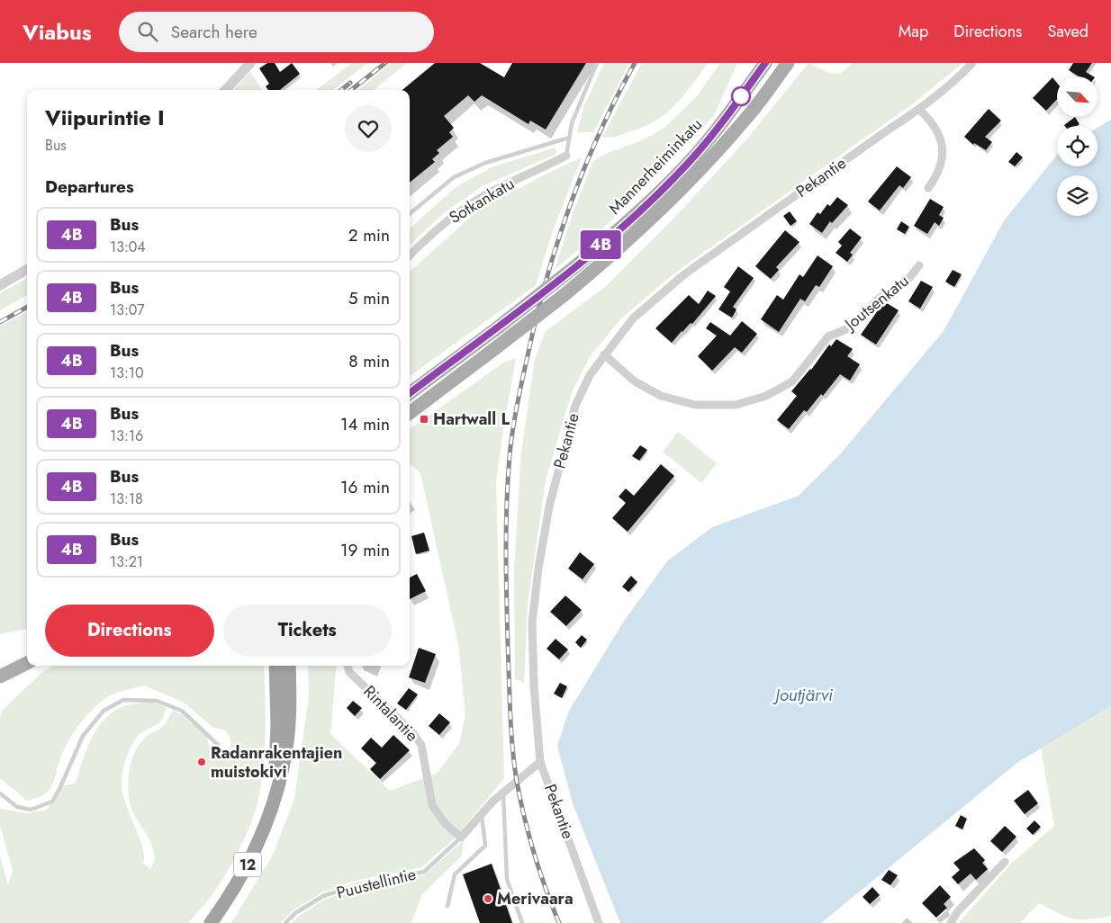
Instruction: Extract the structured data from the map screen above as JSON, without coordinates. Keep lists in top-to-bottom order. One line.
{"streets":{"highway":["12"],"main road":["Mannerheiminkatu"],"street":["Pekantie","Sotkankatu","Joutsenkatu","Rintalantie","Puustellintie"]},"crossings":[["Pekantie","Joutsenkatu"],["Pekantie","Puustellintie"],["Rintalantie","Puustellintie"]],"water":["Joutjärvi"],"places":{"transit":["Hartwall L"],"other":["Radanrakentajien muistokivi","Merivaara"]},"lines":["bus line 4B"],"north":"bottom right","page":{"header":"Viabus","search":"Search here","nav":["Map","Directions","Saved"],"on_map":"4B","heading":[["Viipurintie I","Bus"],"Departures"],"list":[{"mark":"4B","name":"Bus","note":"13:04","value":"2 min"},{"mark":"4B","name":"Bus","note":"13:07","value":"5 min"},{"mark":"4B","name":"Bus","note":"13:10","value":"8 min"},{"mark":"4B","name":"Bus","note":"13:16","value":"14 min"},{"mark":"4B","name":"Bus","note":"13:18","value":"16 min"},{"mark":"4B","name":"Bus","note":"13:21","value":"19 min"}],"buttons":["Directions","Tickets"]}}
